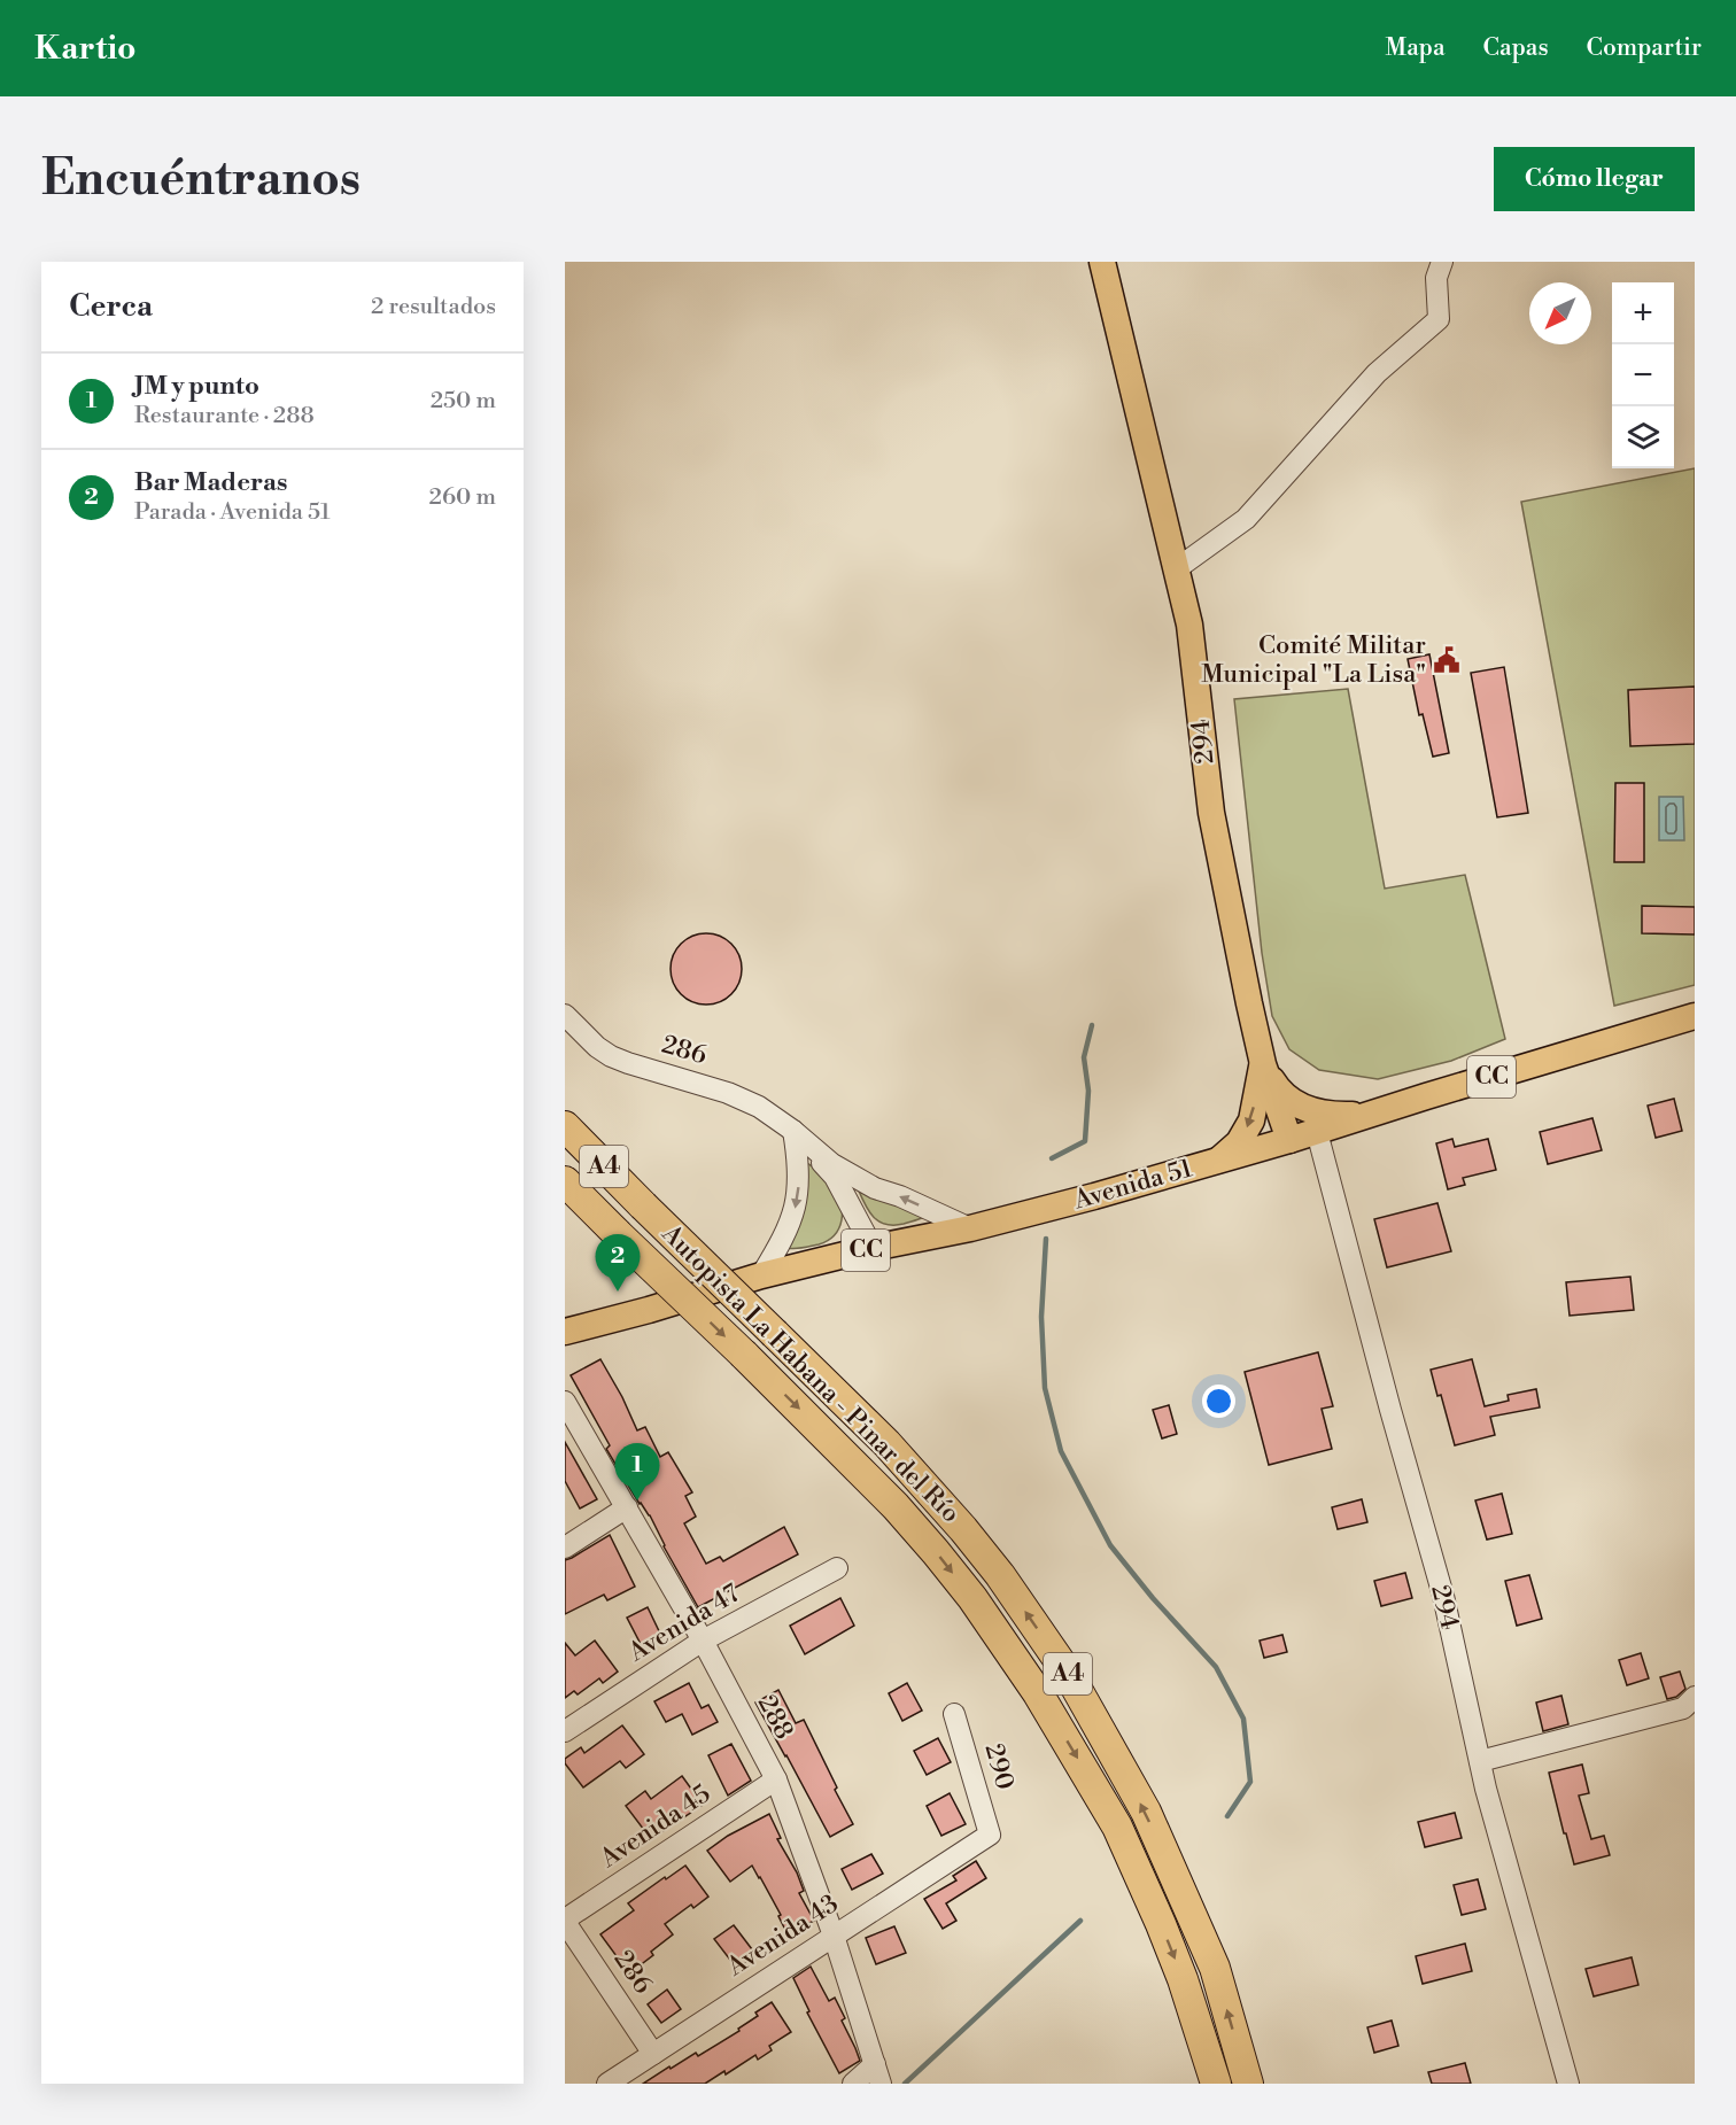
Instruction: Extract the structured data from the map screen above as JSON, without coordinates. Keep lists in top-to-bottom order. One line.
{"streets":{"highway":["A4","Autopista La Habana - Pinar del Río"],"main road":["294","CC","Avenida 51"],"street":["286","Avenida 47","288","290","Avenida 45","Avenida 43"]},"crossings":[["294","Avenida 51"],["286","Avenida 45"],["286","Avenida 43"],["Avenida 47","288"],["288","Avenida 45"],["288","Avenida 43"],["290","Avenida 43"]],"places":{"public building":["Comité Militar Municipal \"La Lisa\""]},"north":"bottom left","page":{"header":"Kartio","nav":["Mapa","Capas","Compartir"],"buttons":"Cómo llegar","title":"Encuéntranos","heading":["Cerca","2 resultados"],"map_buttons":["+","−"],"list":[{"mark":"1","name":"JM y punto","note":"Restaurante · 288","value":"250 m"},{"mark":"2","name":"Bar Maderas","note":"Parada · Avenida 51","value":"260 m"}],"pins":["2","1"]}}
